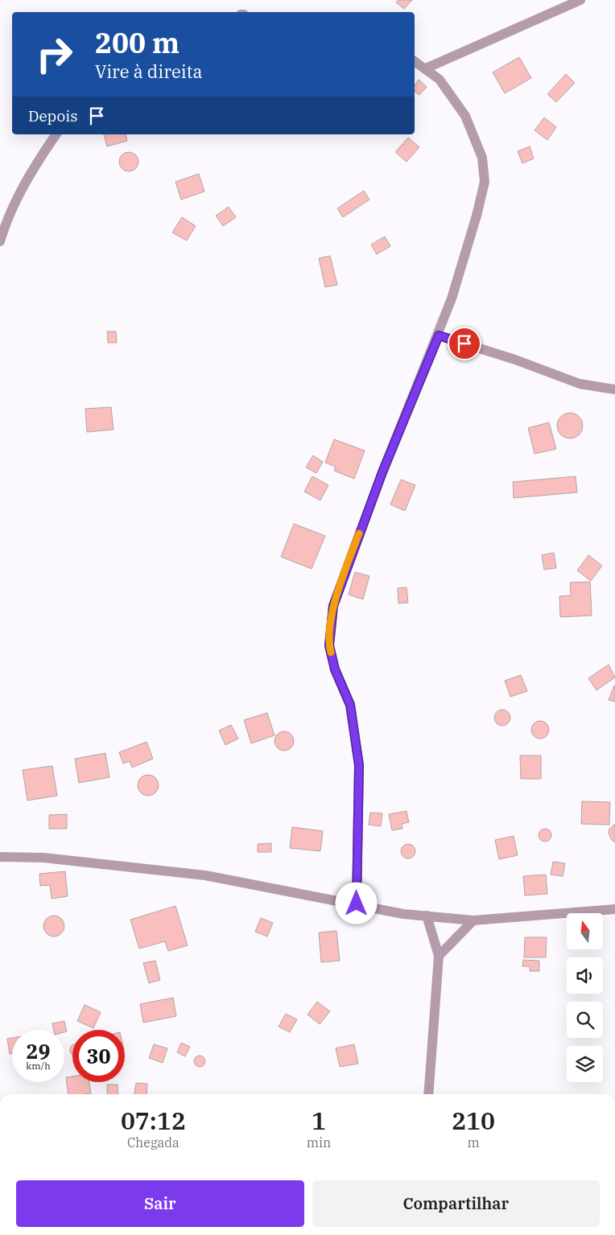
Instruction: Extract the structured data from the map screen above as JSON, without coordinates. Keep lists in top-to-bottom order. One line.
{"north":"top","page":{"turn":["200 m","Vire à direita"],"then":"Depois","speed":"29 km/h","limit":"30","eta":["07:12","Chegada","1","min","210","m"],"buttons":["Sair","Compartilhar"]}}
